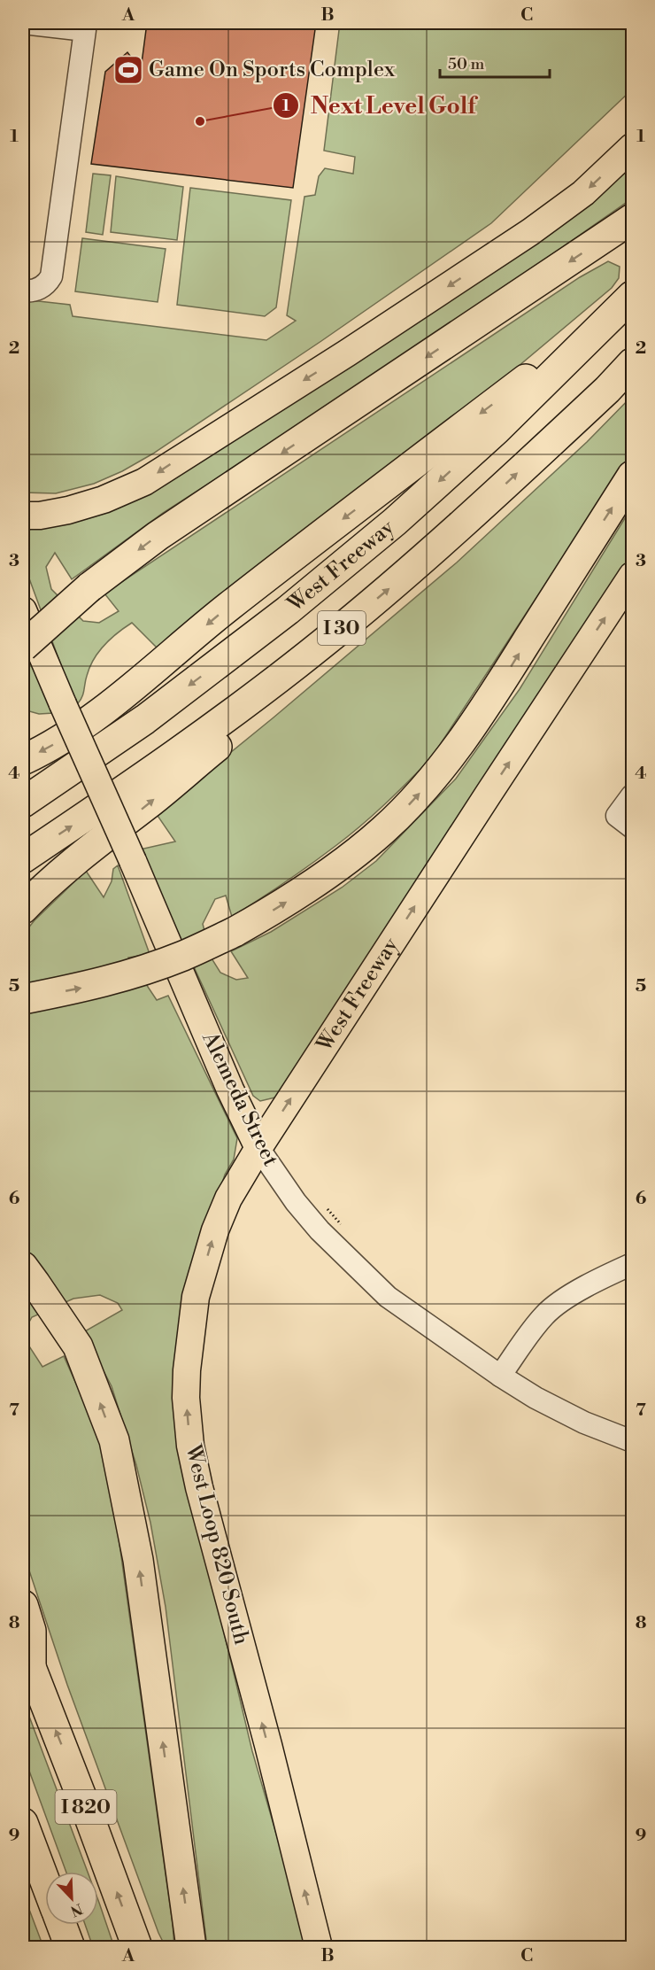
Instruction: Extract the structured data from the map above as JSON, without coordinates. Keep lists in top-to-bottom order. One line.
{"streets":{"highway":["West Freeway","I 30","I 820"],"main road":["Alemeda Street","West Loop 820 South"]},"crossings":[["West Freeway","Alemeda Street"],["West Freeway","West Loop 820 South"],["Alemeda Street","West Loop 820 South"]],"one_way":["West Loop 820 South"],"places":{"sports":["Game On Sports Complex"],"other":["Next Level Golf"]},"scale_bar":"50 m","north":"bottom right","grid":{"columns":["A","B","C"],"rows":["1","2","3","4","5","6","7","8","9"]}}
